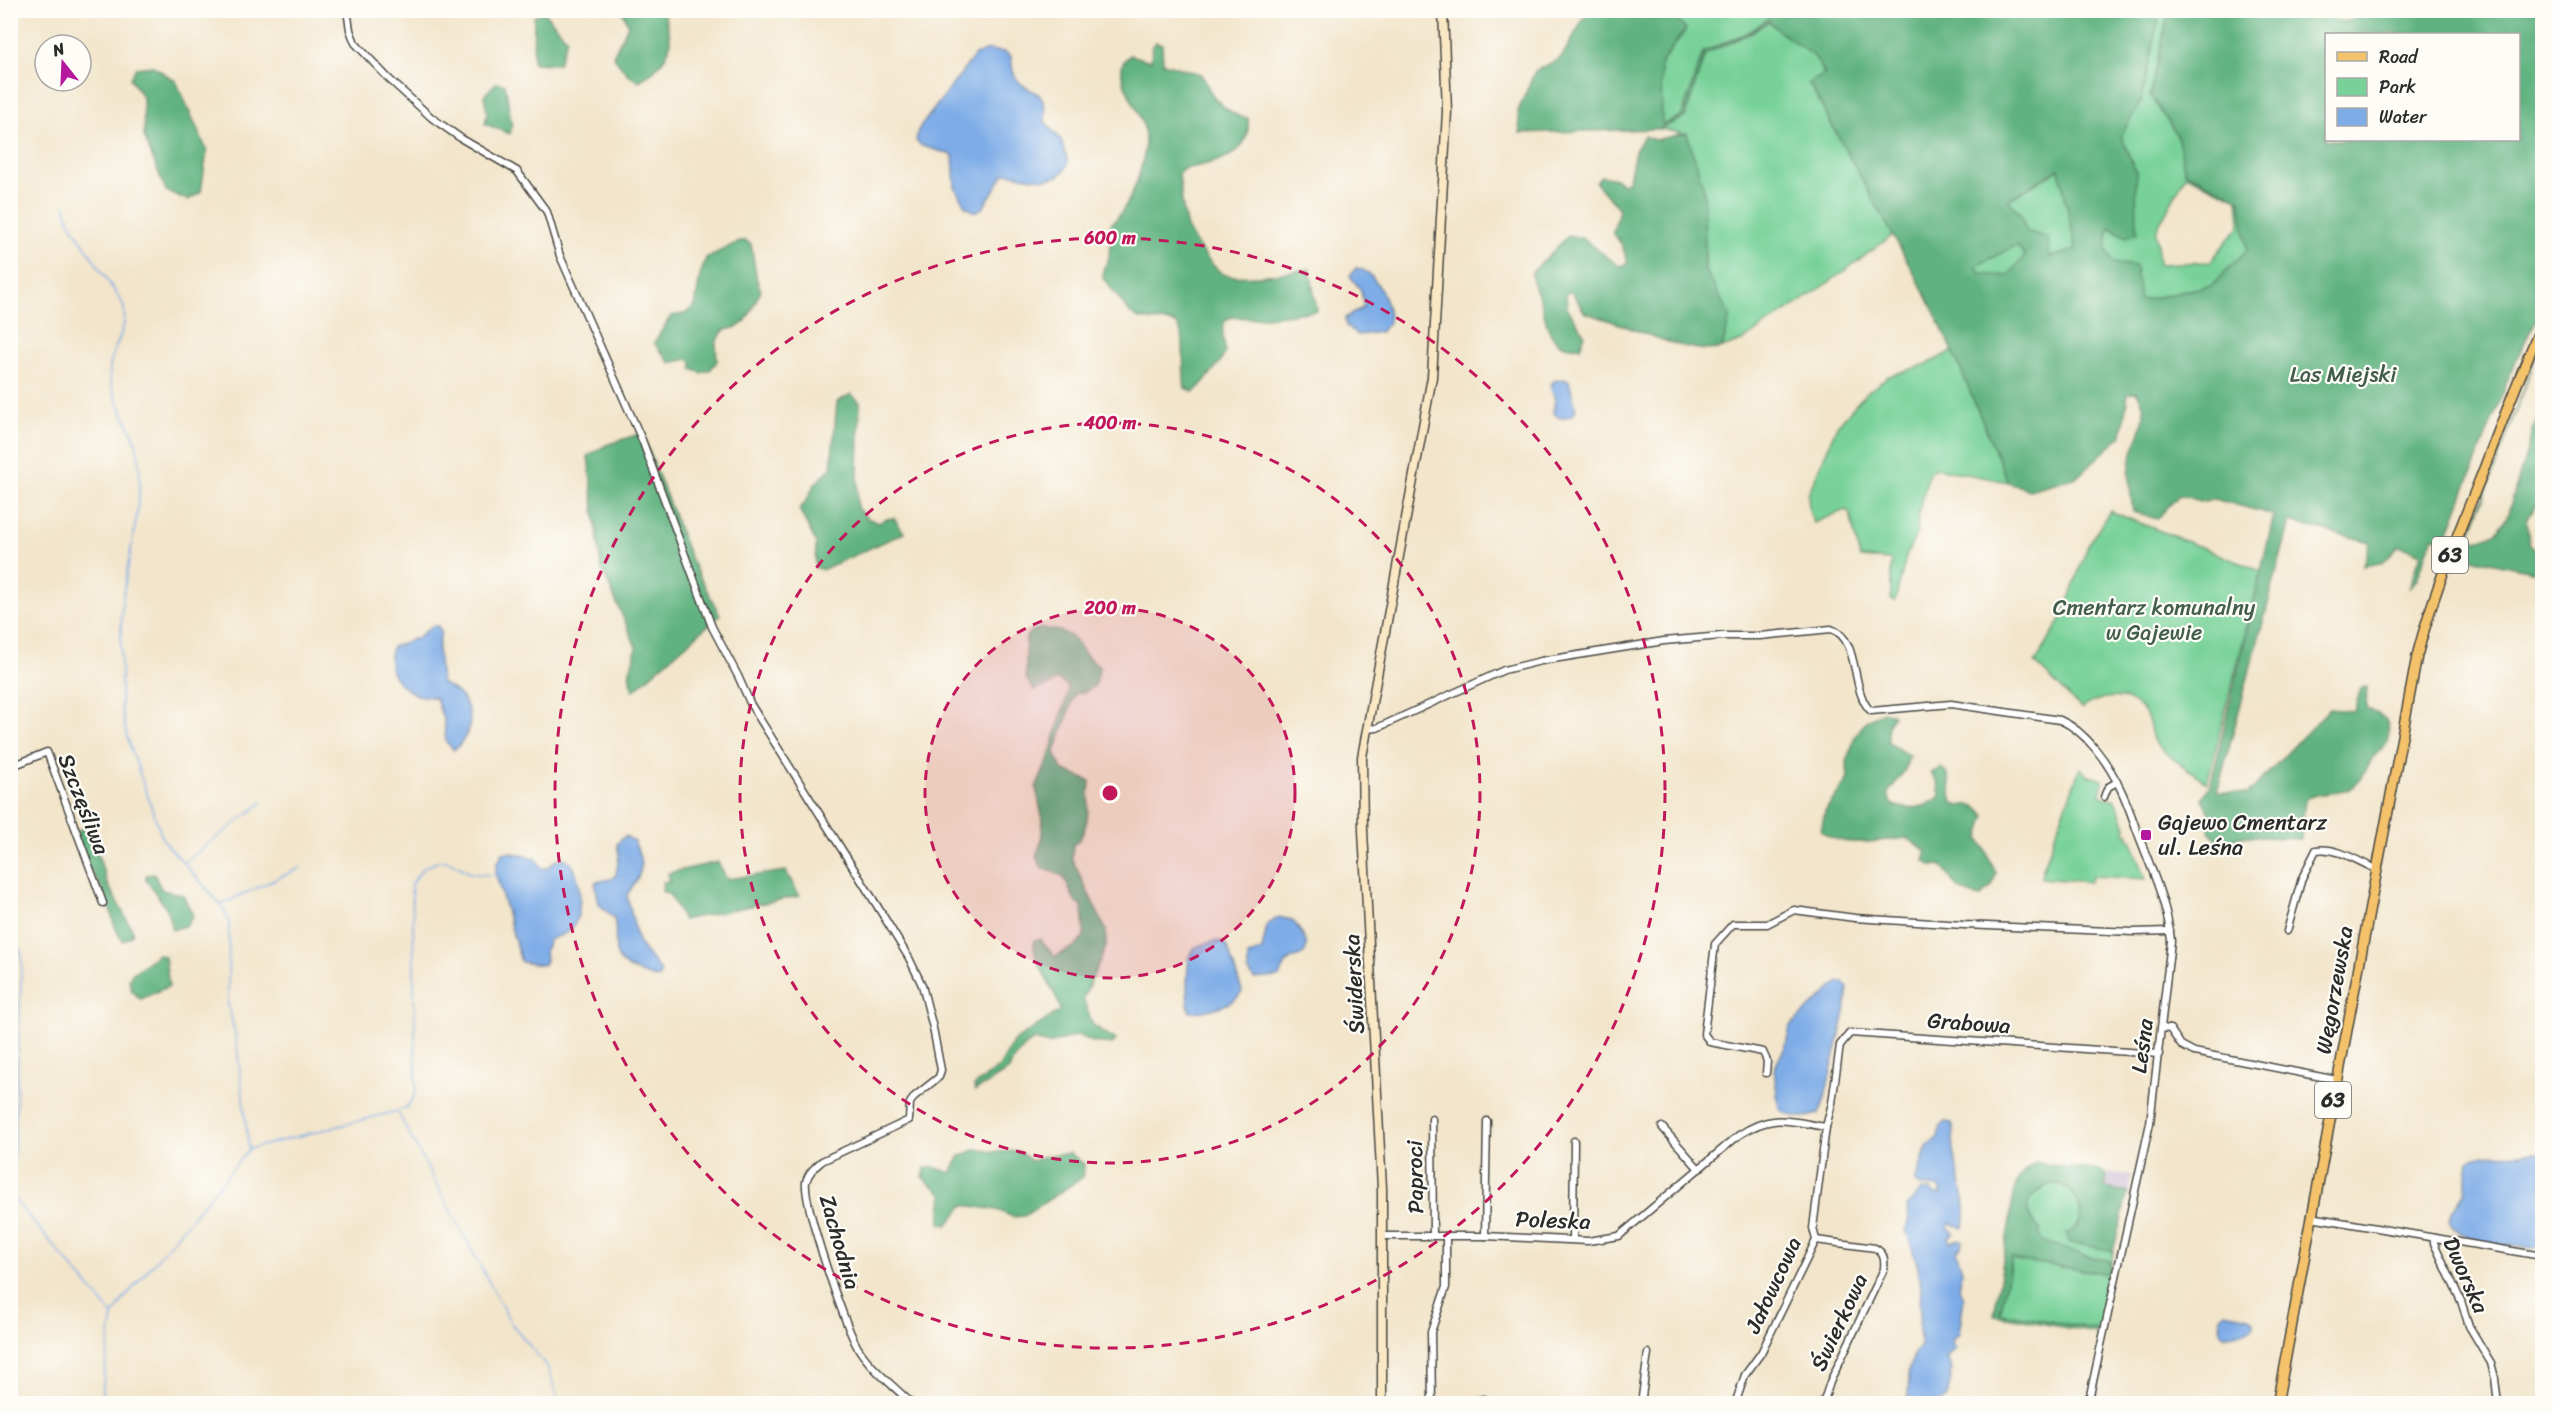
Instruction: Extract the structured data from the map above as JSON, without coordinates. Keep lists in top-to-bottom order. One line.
{"streets":{"main road":["63","Węgorzewska"],"street":["Szczęśliwa","Świderska","Grabowa","Leśna","Paproci","Poleska","Zachodnia","Dworska","Jałowcowa","Świerkowa"]},"crossings":[["Świderska","Leśna"],["Świderska","Poleska"],["Węgorzewska","Dworska"],["Grabowa","Leśna"],["Grabowa","Jałowcowa"],["Paproci","Poleska"],["Poleska","Jałowcowa"],["Jałowcowa","Świerkowa"]],"parks":["Las Miejski","Cmentarz komunalny w Gajewie"],"places":{"transit":["Gajewo Cmentarz ul. Leśna"]},"legend":["Road","Park","Water"],"north":"top","rings":["600 m","400 m","200 m"]}
